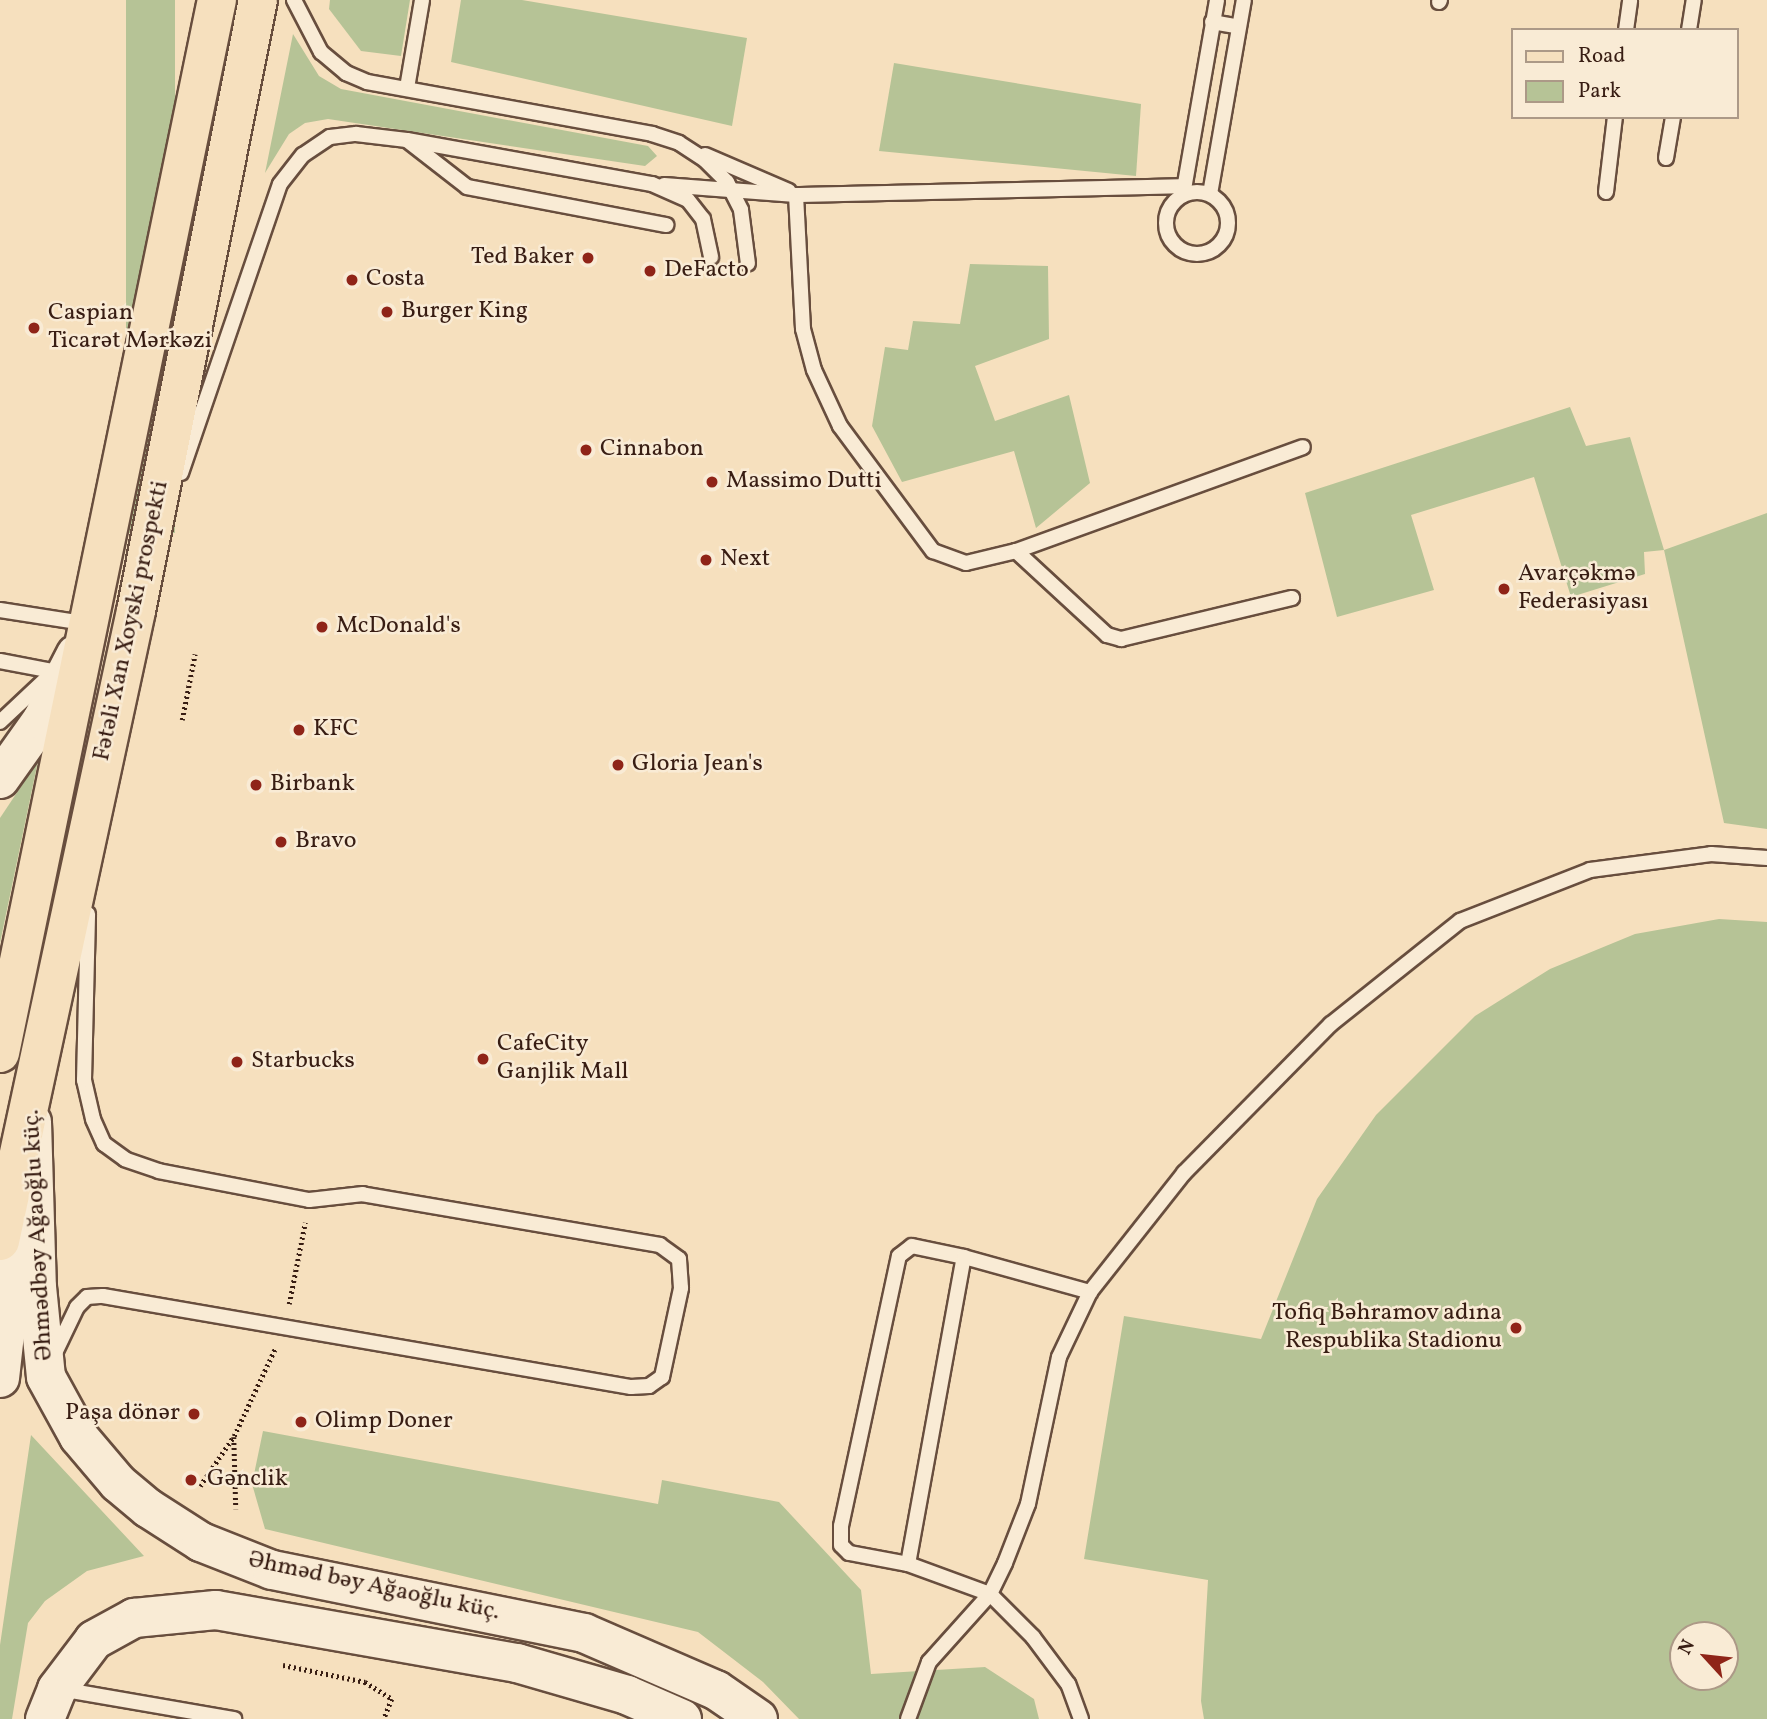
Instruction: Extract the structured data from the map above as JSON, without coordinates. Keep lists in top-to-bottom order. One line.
{"streets":{"main road":["Fətəli Xan Xoyski prospekti"],"street":["Əhmədbəy Ağaoğlu küç.","Əhməd bəy Ağaoğlu küç."]},"crossings":[["Fətəli Xan Xoyski prospekti","Əhmədbəy Ağaoğlu küç."],["Əhmədbəy Ağaoğlu küç.","Əhməd bəy Ağaoğlu küç."]],"places":["Ted Baker","DeFacto","Costa","Burger King","Caspian Ticarət Mərkəzi","Cinnabon","Massimo Dutti","Next","Avarçəkmə Federasiyası","McDonald's","KFC","Gloria Jean's","Birbank","Bravo","CafeCity Ganjlik Mall","Starbucks","Tofiq Bəhramov adına Respublika Stadionu","Paşa dönər","Olimp Doner","Gənclik"],"legend":["Road","Park"],"north":"top left"}
